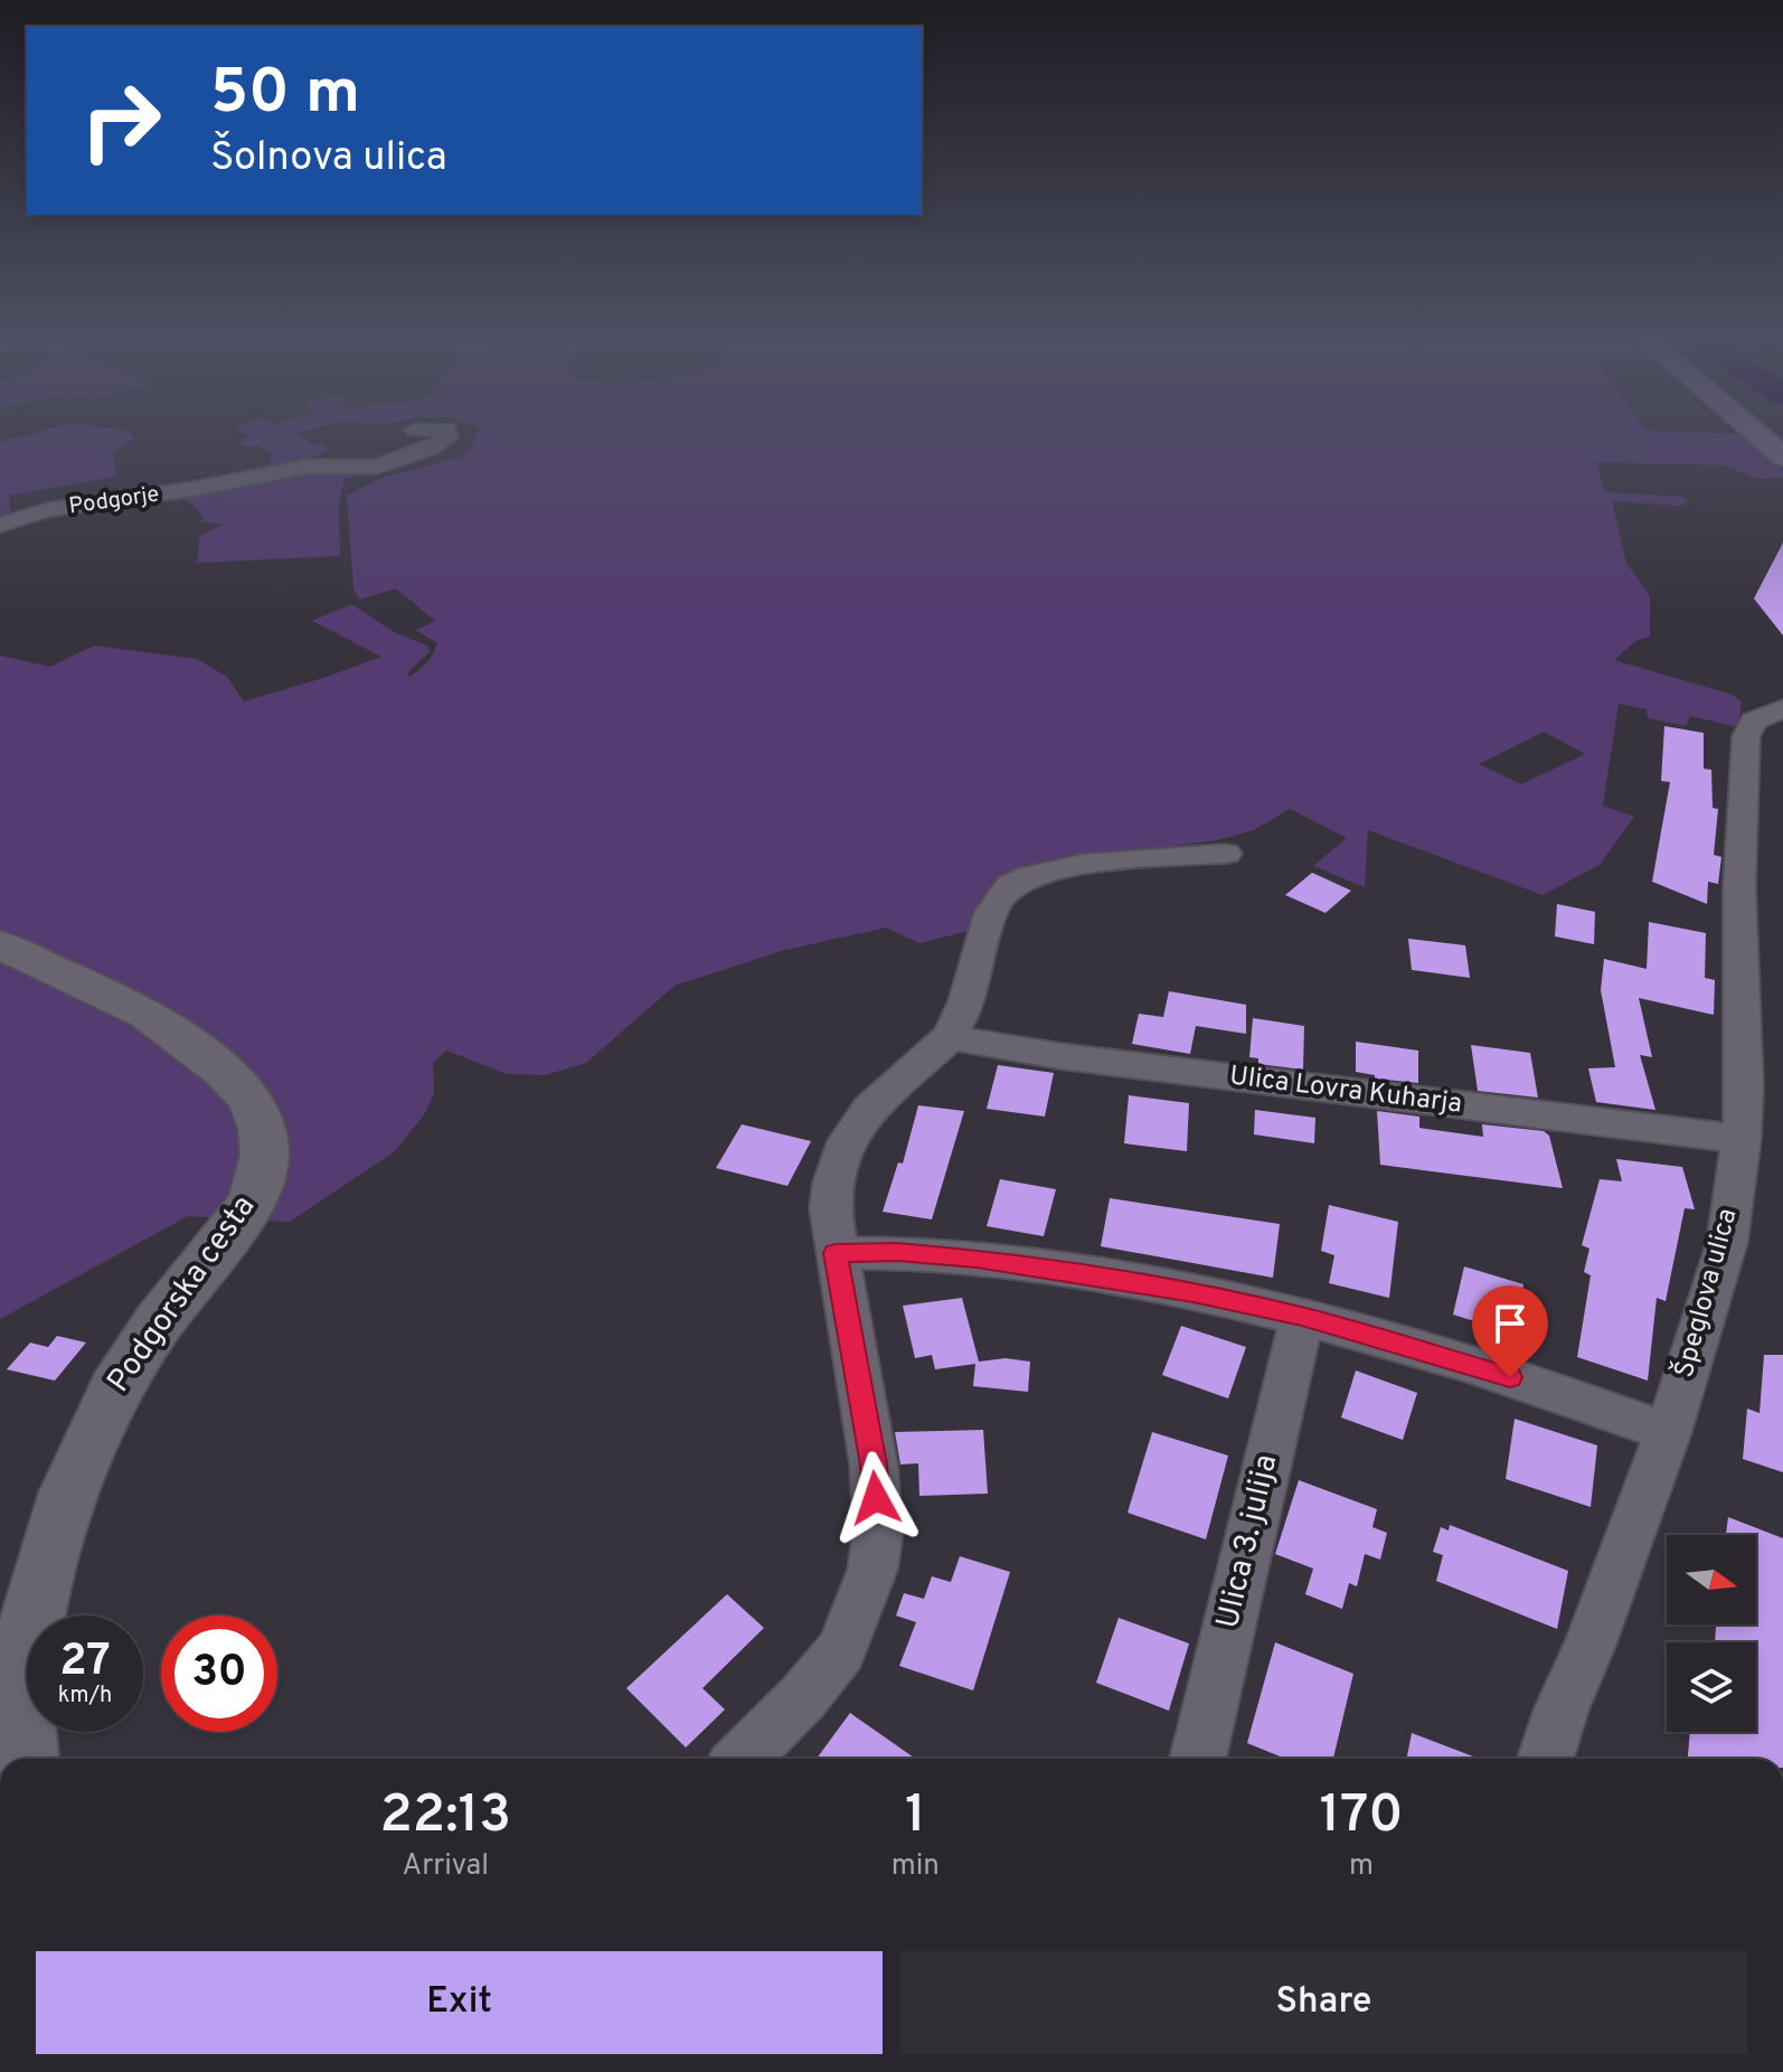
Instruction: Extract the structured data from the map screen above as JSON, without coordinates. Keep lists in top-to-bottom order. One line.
{"streets":{"street":["Podgorje","Ulica Lovra Kuharja","Špeglova ulica","Podgorska cesta","Ulica 3. julija"]},"crossings":[["Ulica Lovra Kuharja","Špeglova ulica"]],"north":"right","page":{"turn":["50 m","Šolnova ulica"],"speed":"27 km/h","limit":"30","eta":["22:13","Arrival","1","min","170","m"],"buttons":["Exit","Share"]}}
